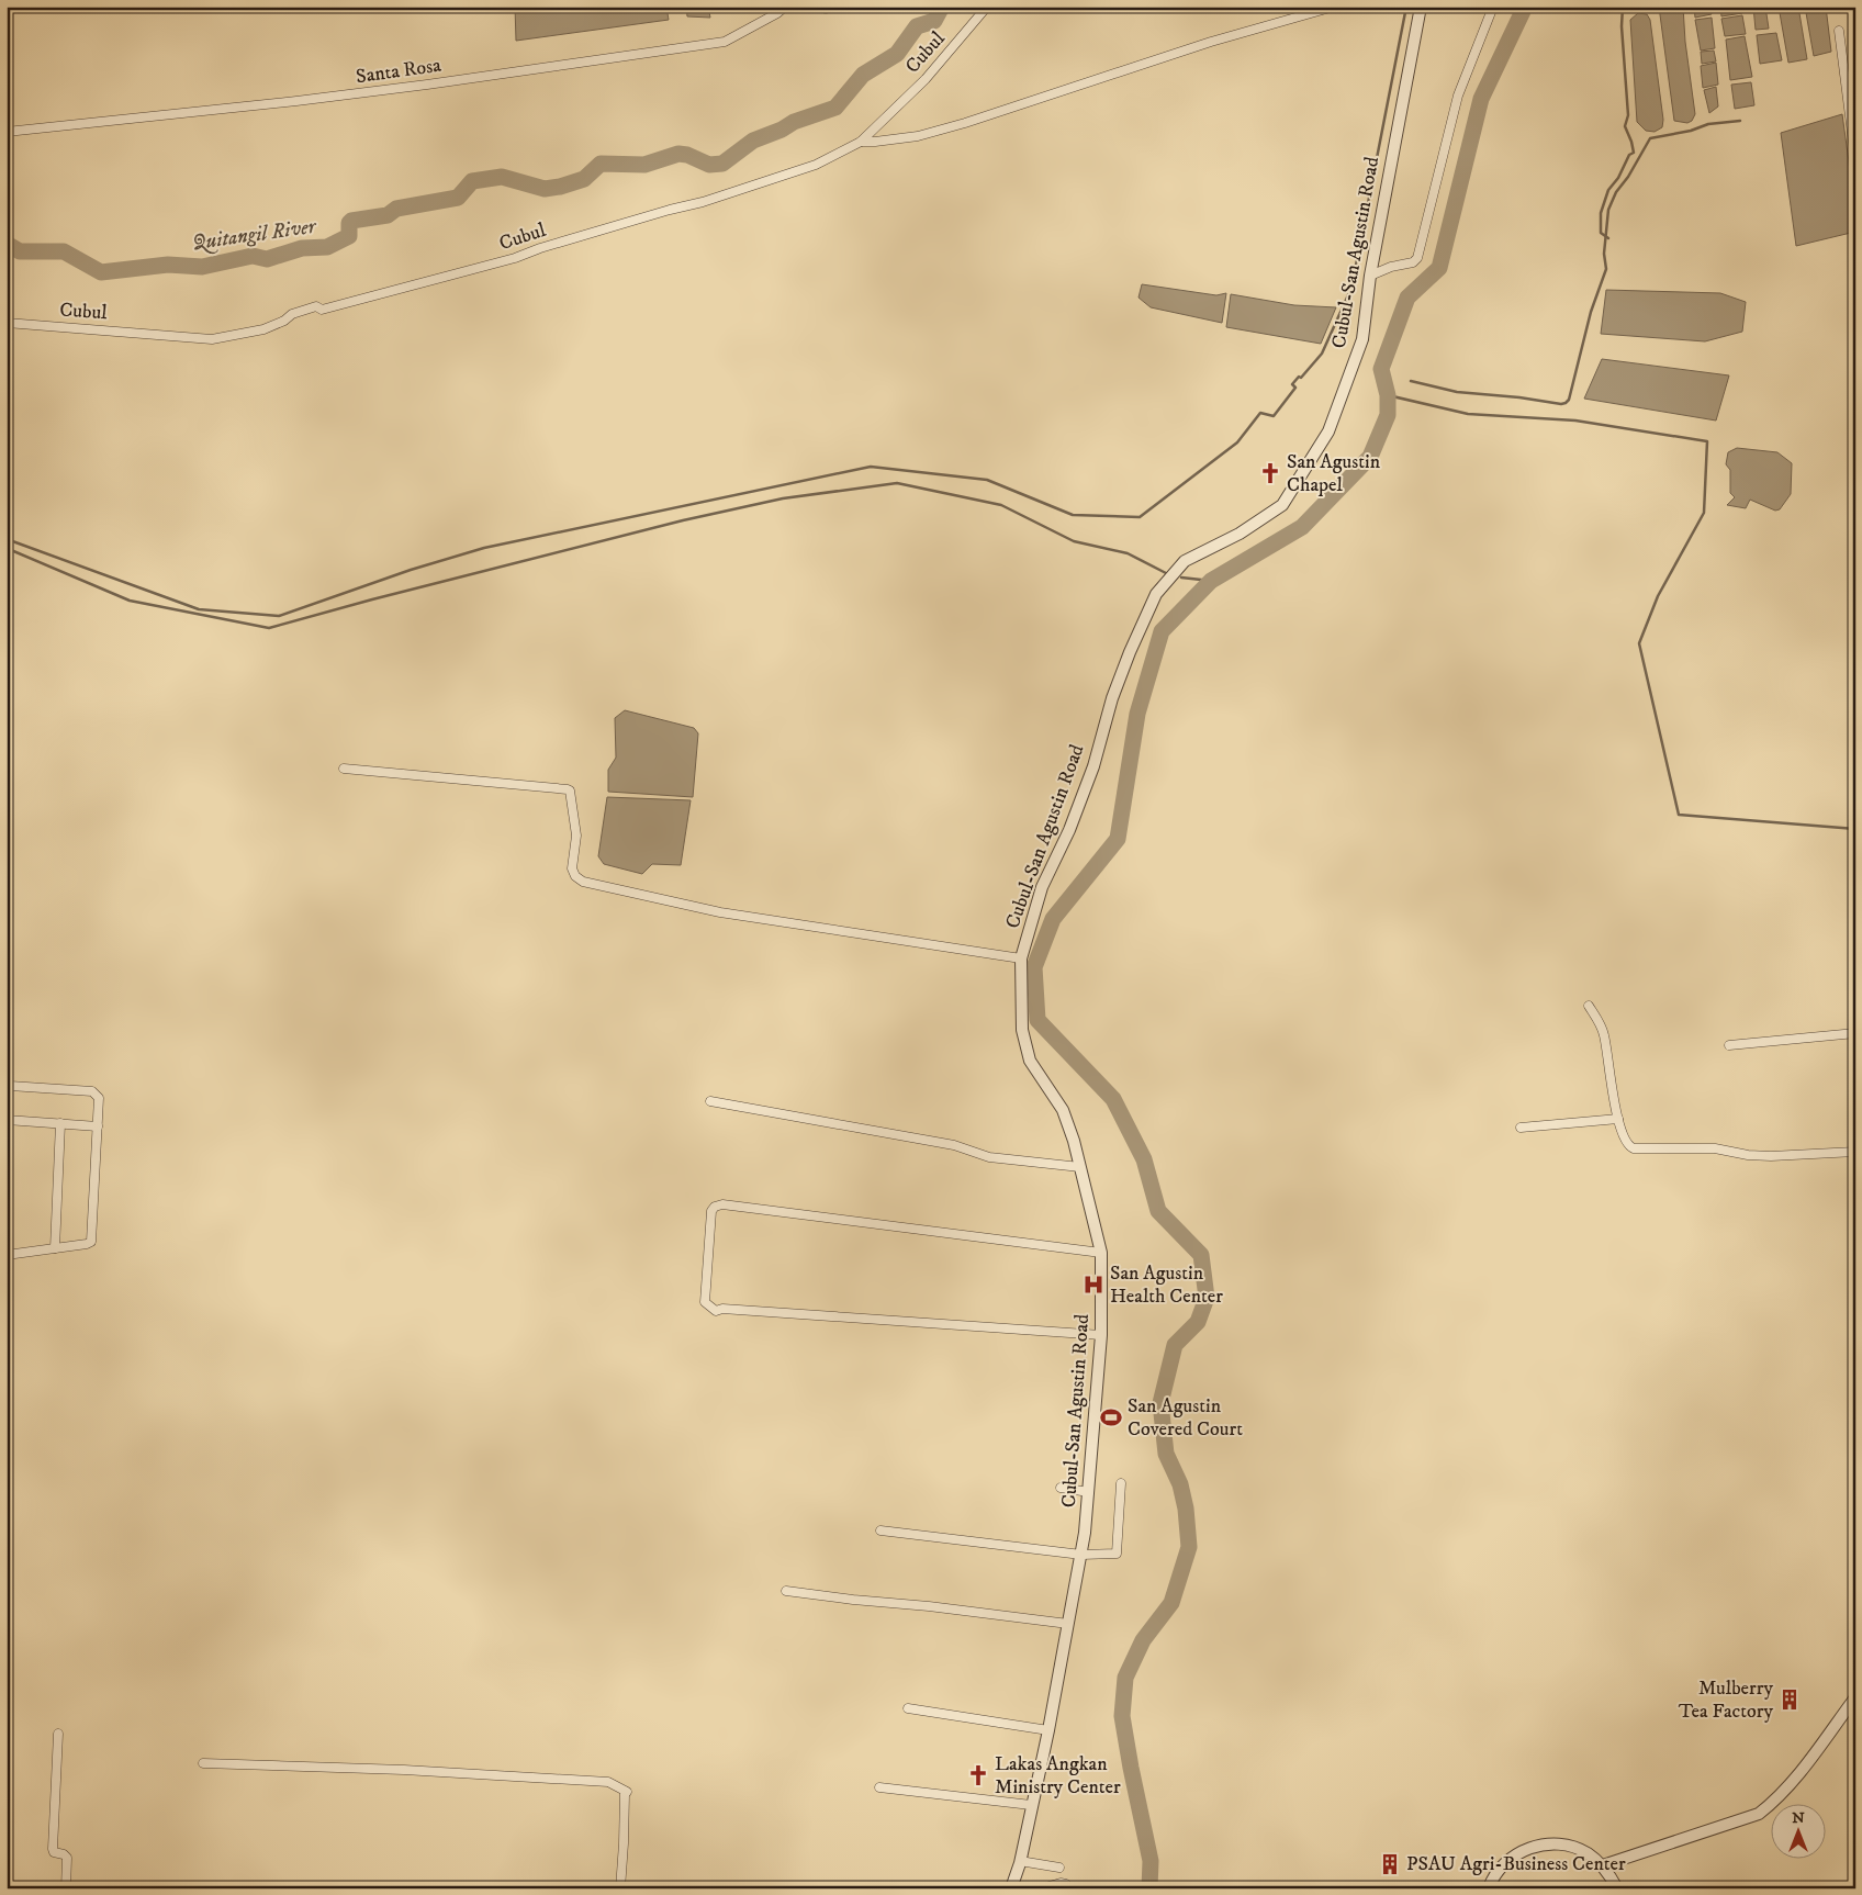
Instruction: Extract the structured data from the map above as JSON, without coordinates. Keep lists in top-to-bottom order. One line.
{"streets":{"street":["Cubul","Santa Rosa","Cubul-San Agustin Road"]},"water":["Quitangil River"],"places":{"church":["San Agustin Chapel","Lakas Angkan Ministry Center"],"hospital":["San Agustin Health Center"],"sports":["San Agustin Covered Court"],"building":["Mulberry Tea Factory","PSAU Agri-Business Center"]},"north":"top"}
